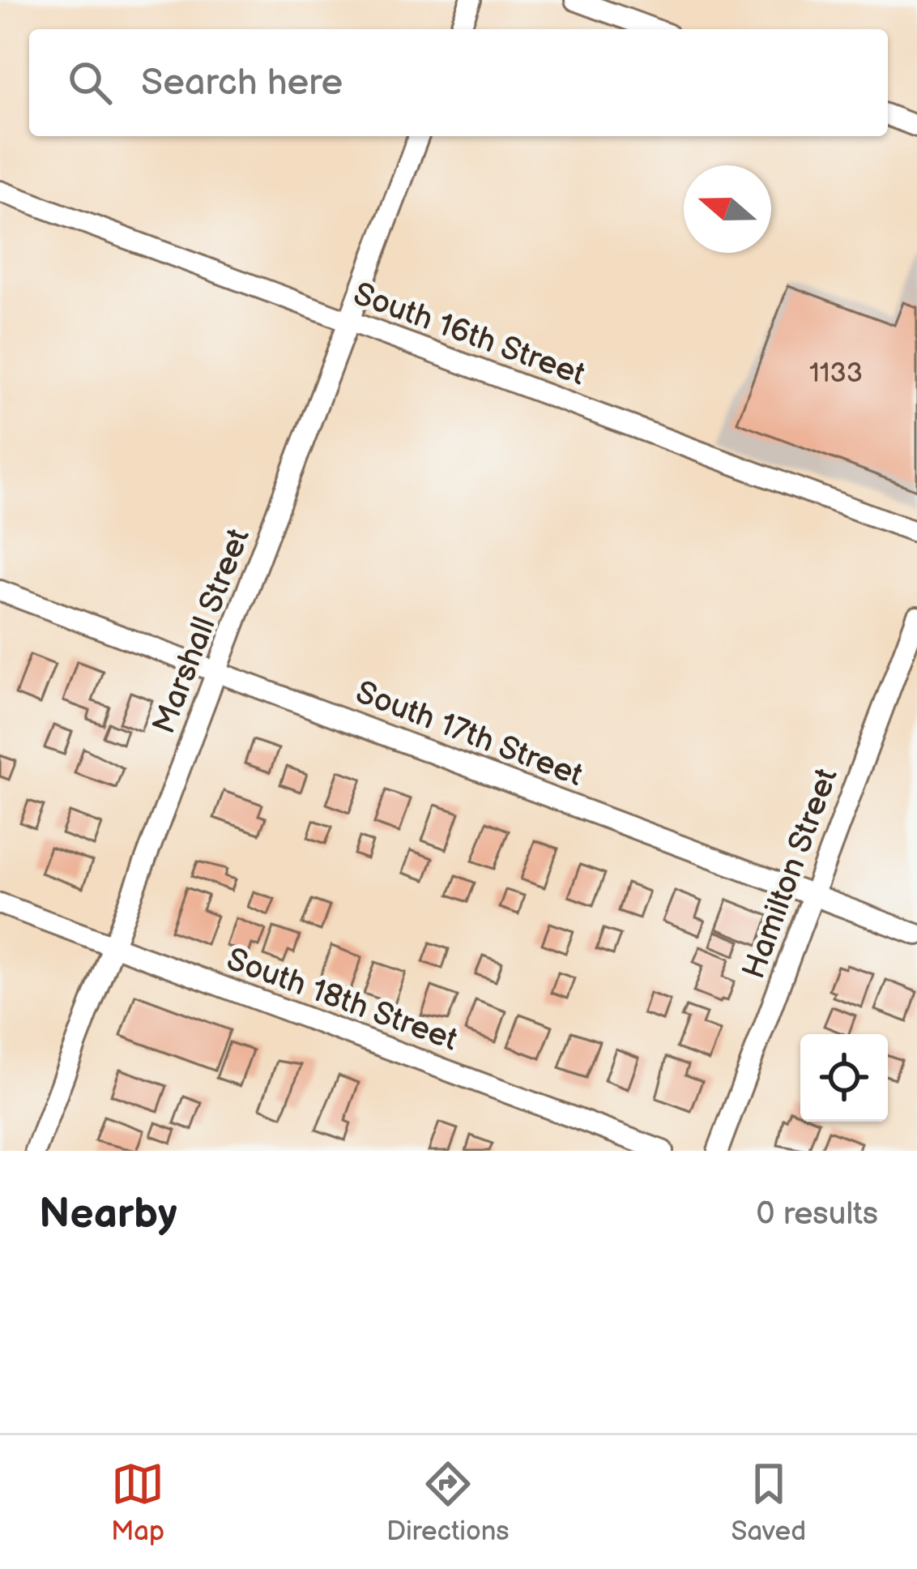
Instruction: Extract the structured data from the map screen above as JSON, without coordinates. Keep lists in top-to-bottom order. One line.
{"streets":{"street":["South 16th Street","Marshall Street","South 17th Street","Hamilton Street","South 18th Street"]},"crossings":[["South 16th Street","Marshall Street"],["Marshall Street","South 17th Street"],["Marshall Street","South 18th Street"],["South 17th Street","Hamilton Street"]],"house_numbers":["1133"],"north":"left","page":{"search":"Search here","heading":["Nearby","0 results"],"nav":["Map","Directions","Saved"]}}
